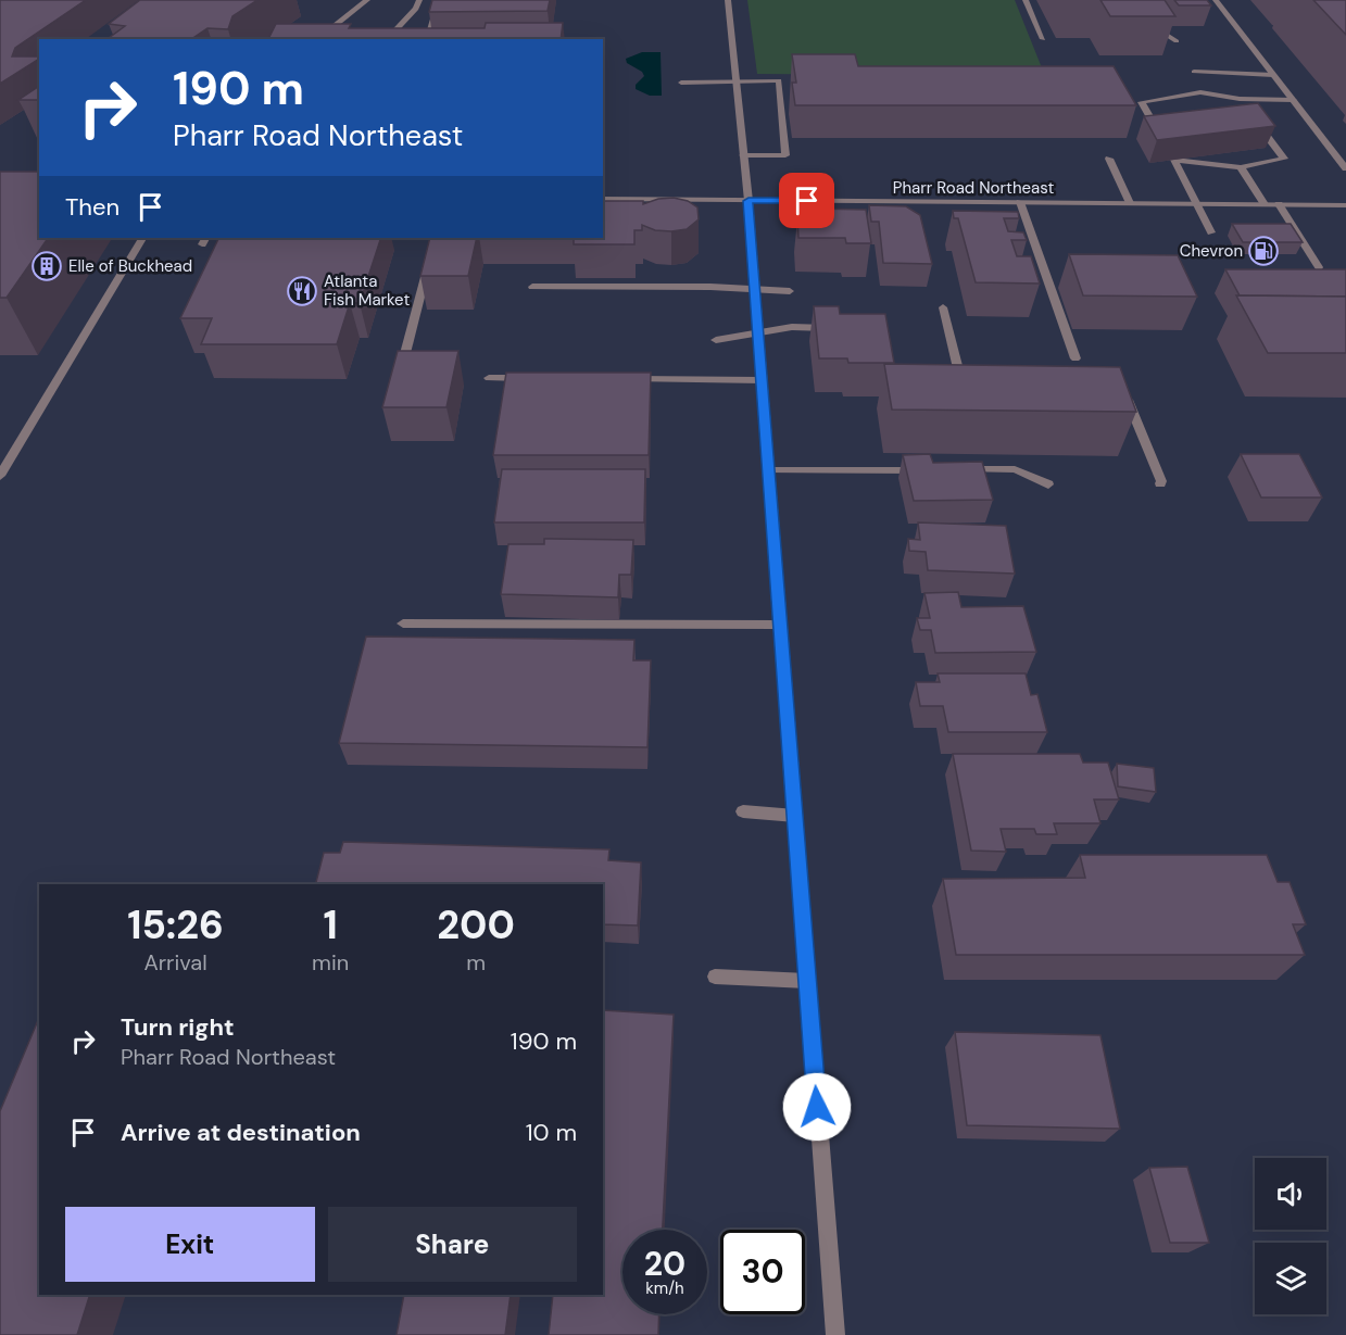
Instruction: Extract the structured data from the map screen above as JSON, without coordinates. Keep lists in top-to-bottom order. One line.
{"streets":{"street":["Pharr Road Northeast"]},"places":{"fuel station":["Chevron"],"building":["Elle of Buckhead"],"restaurant":["Atlanta Fish Market"]},"page":{"turn":["190 m","Pharr Road Northeast"],"then":"Then","eta":["15:26","Arrival","1","min","200","m"],"list":[{"name":"Turn right","note":"Pharr Road Northeast","value":"190 m"},{"name":"Arrive at destination","value":"10 m"}],"buttons":["Exit","Share"],"speed":"20 km/h","limit":"30"}}
